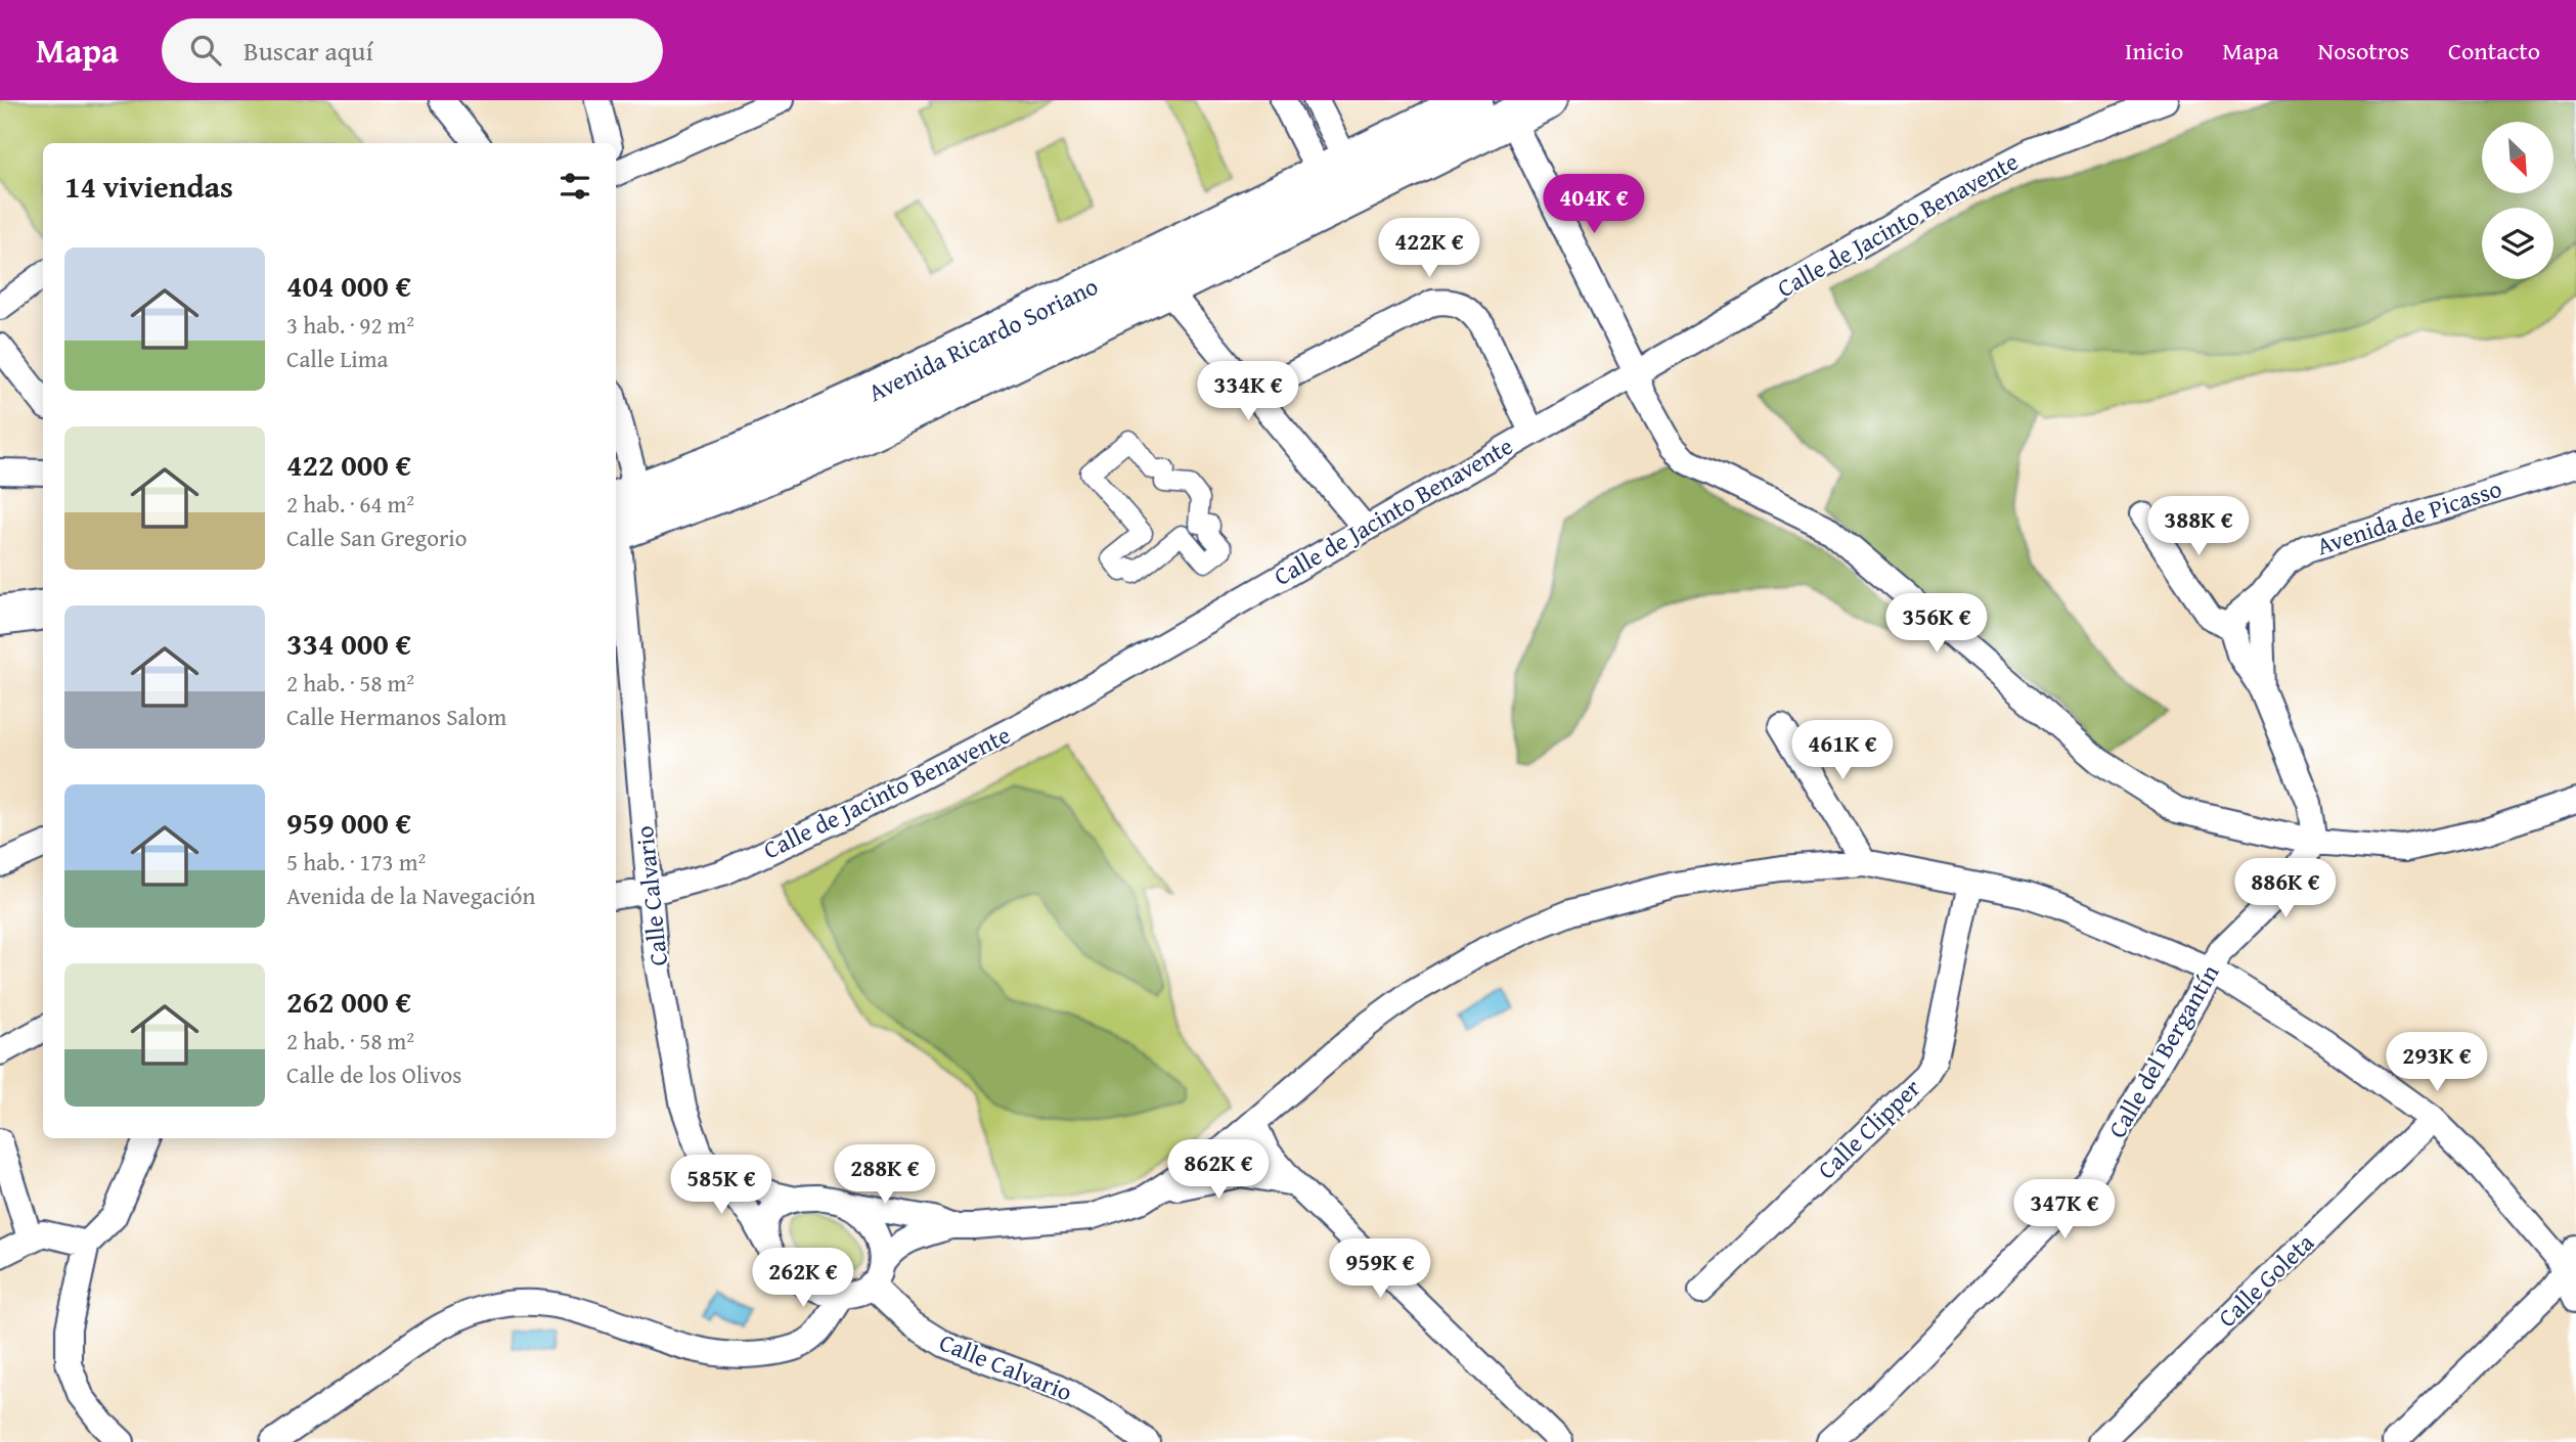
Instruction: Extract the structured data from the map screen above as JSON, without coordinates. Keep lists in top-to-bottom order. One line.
{"streets":{"main road":["Avenida Ricardo Soriano"],"street":["Calle de Jacinto Benavente","Avenida de Picasso","Calle Calvario","Calle del Bergantín","Calle Clipper","Calle Goleta"]},"crossings":[["Calle de Jacinto Benavente","Calle Calvario"],["Avenida Ricardo Soriano","Calle Calvario"]],"north":"bottom right","page":{"header":"Mapa","search":"Buscar aquí","nav":["Inicio","Mapa","Nosotros","Contacto"],"heading":"14 viviendas","price":["404K €","422K €","334K €","388K €","356K €","461K €","886K €","293K €","862K €","288K €","585K €","347K €","959K €","262K €"],"list":[{"name":"404 000 €","note":"3 hab. · 92 m² · Calle Lima"},{"name":"422 000 €","note":"2 hab. · 64 m² · Calle San Gregorio"},{"name":"334 000 €","note":"2 hab. · 58 m² · Calle Hermanos Salom"},{"name":"959 000 €","note":"5 hab. · 173 m² · Avenida de la Navegación"},{"name":"262 000 €","note":"2 hab. · 58 m² · Calle de los Olivos"}]}}
